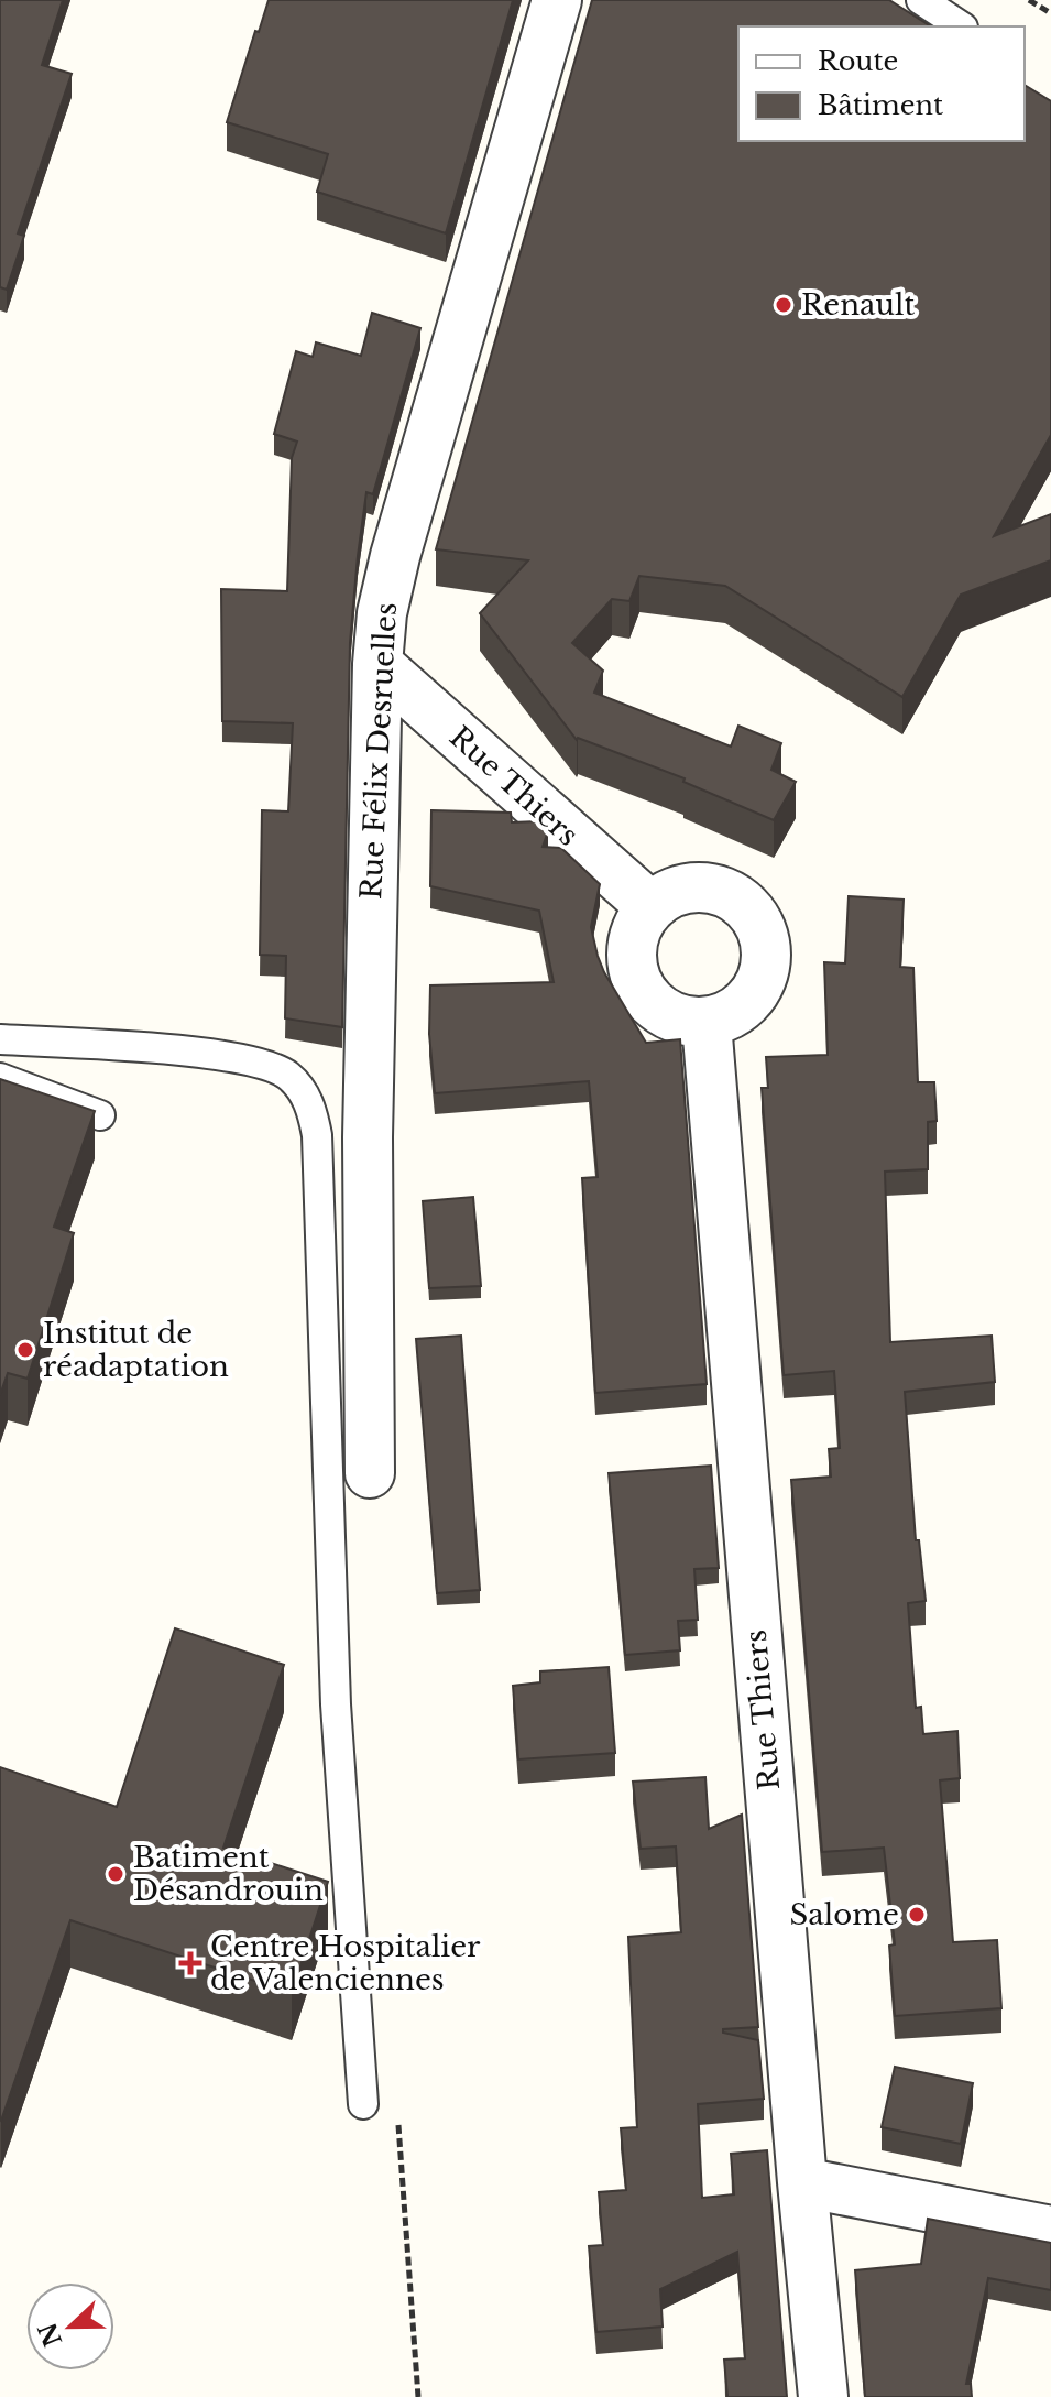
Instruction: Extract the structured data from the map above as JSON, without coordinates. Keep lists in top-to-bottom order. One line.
{"streets":{"street":["Rue Félix Desruelles","Rue Thiers"]},"crossings":[["Rue Félix Desruelles","Rue Thiers"]],"places":{"other":["Renault","Institut de réadaptation","Batiment Désandrouin","Salome"],"health":["Centre Hospitalier de Valenciennes"]},"legend":["Route","Bâtiment"],"north":"left"}
